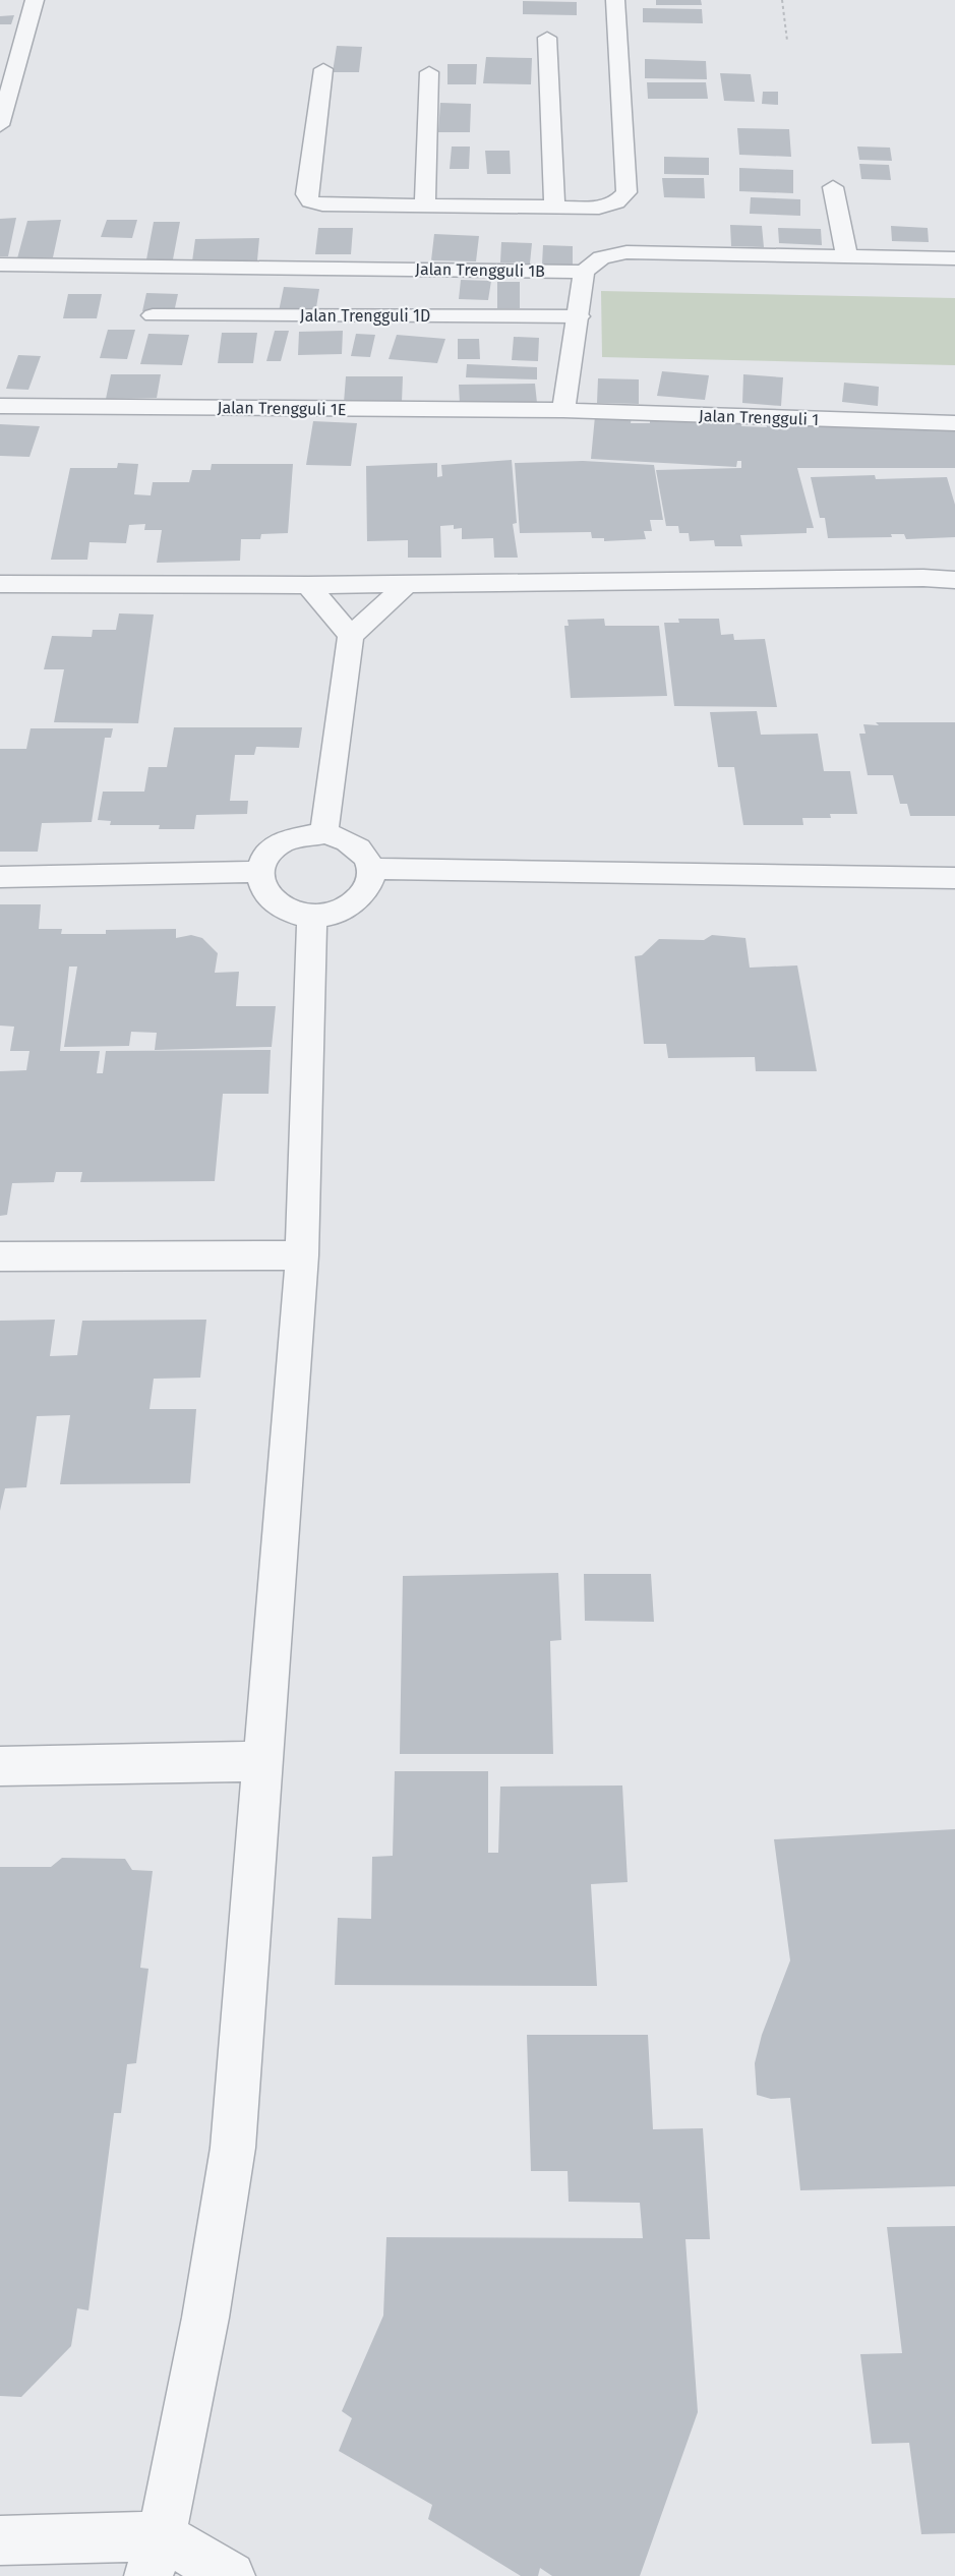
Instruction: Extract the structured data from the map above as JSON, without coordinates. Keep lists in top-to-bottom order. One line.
{"streets":{"street":["Jalan Trengguli 1B","Jalan Trengguli 1D","Jalan Trengguli 1E","Jalan Trengguli 1"]},"crossings":[["Jalan Trengguli 1E","Jalan Trengguli 1"]]}
